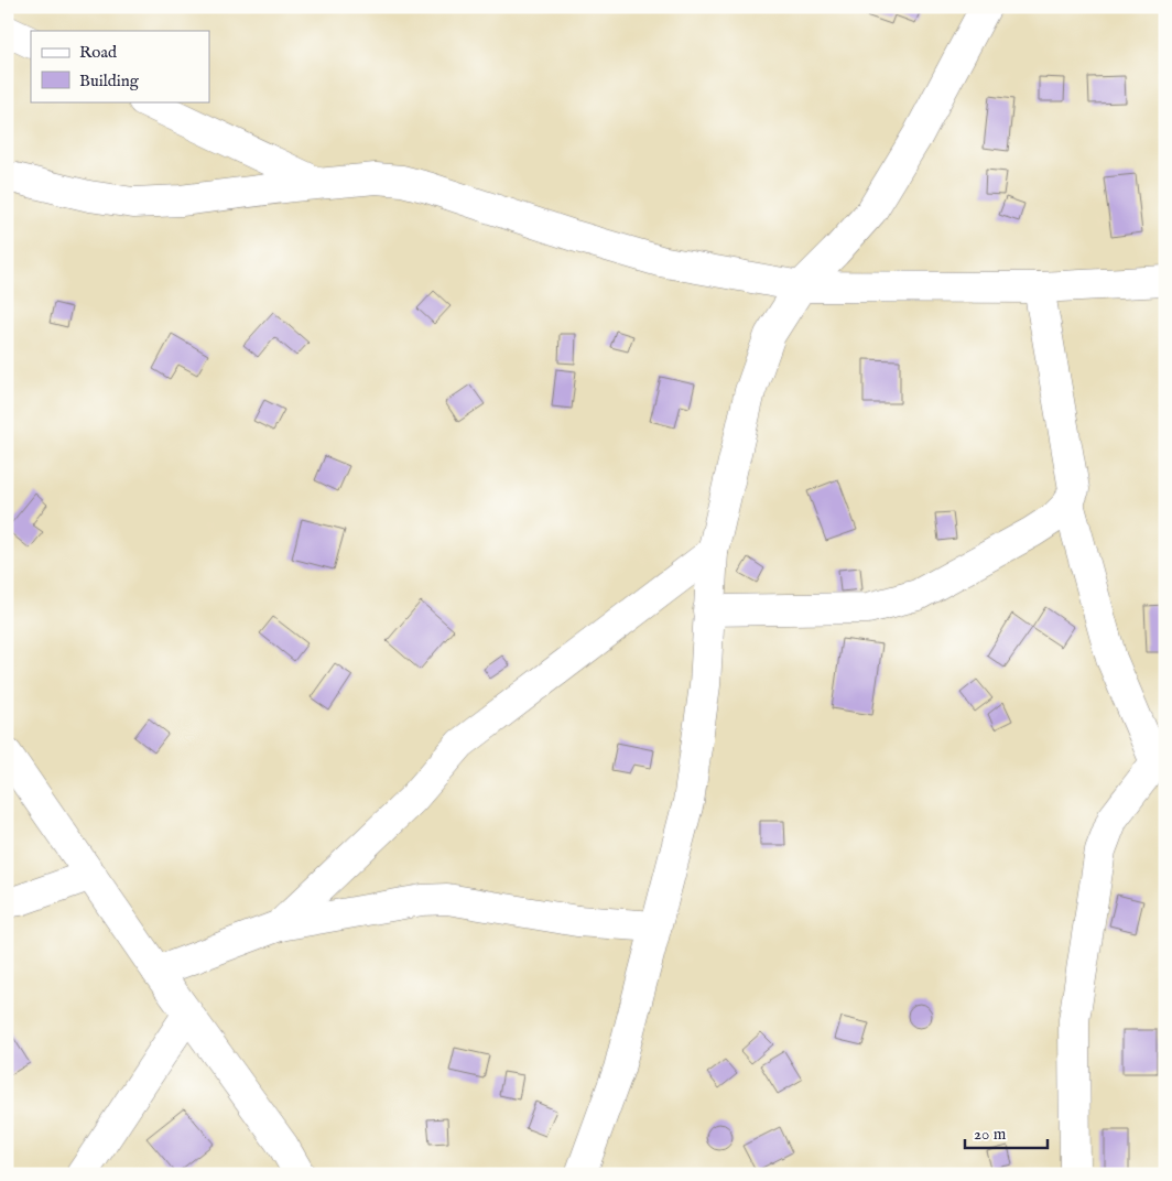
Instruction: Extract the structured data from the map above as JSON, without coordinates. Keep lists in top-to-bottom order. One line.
{"legend":["Road","Building"],"scale_bar":"20 m"}
